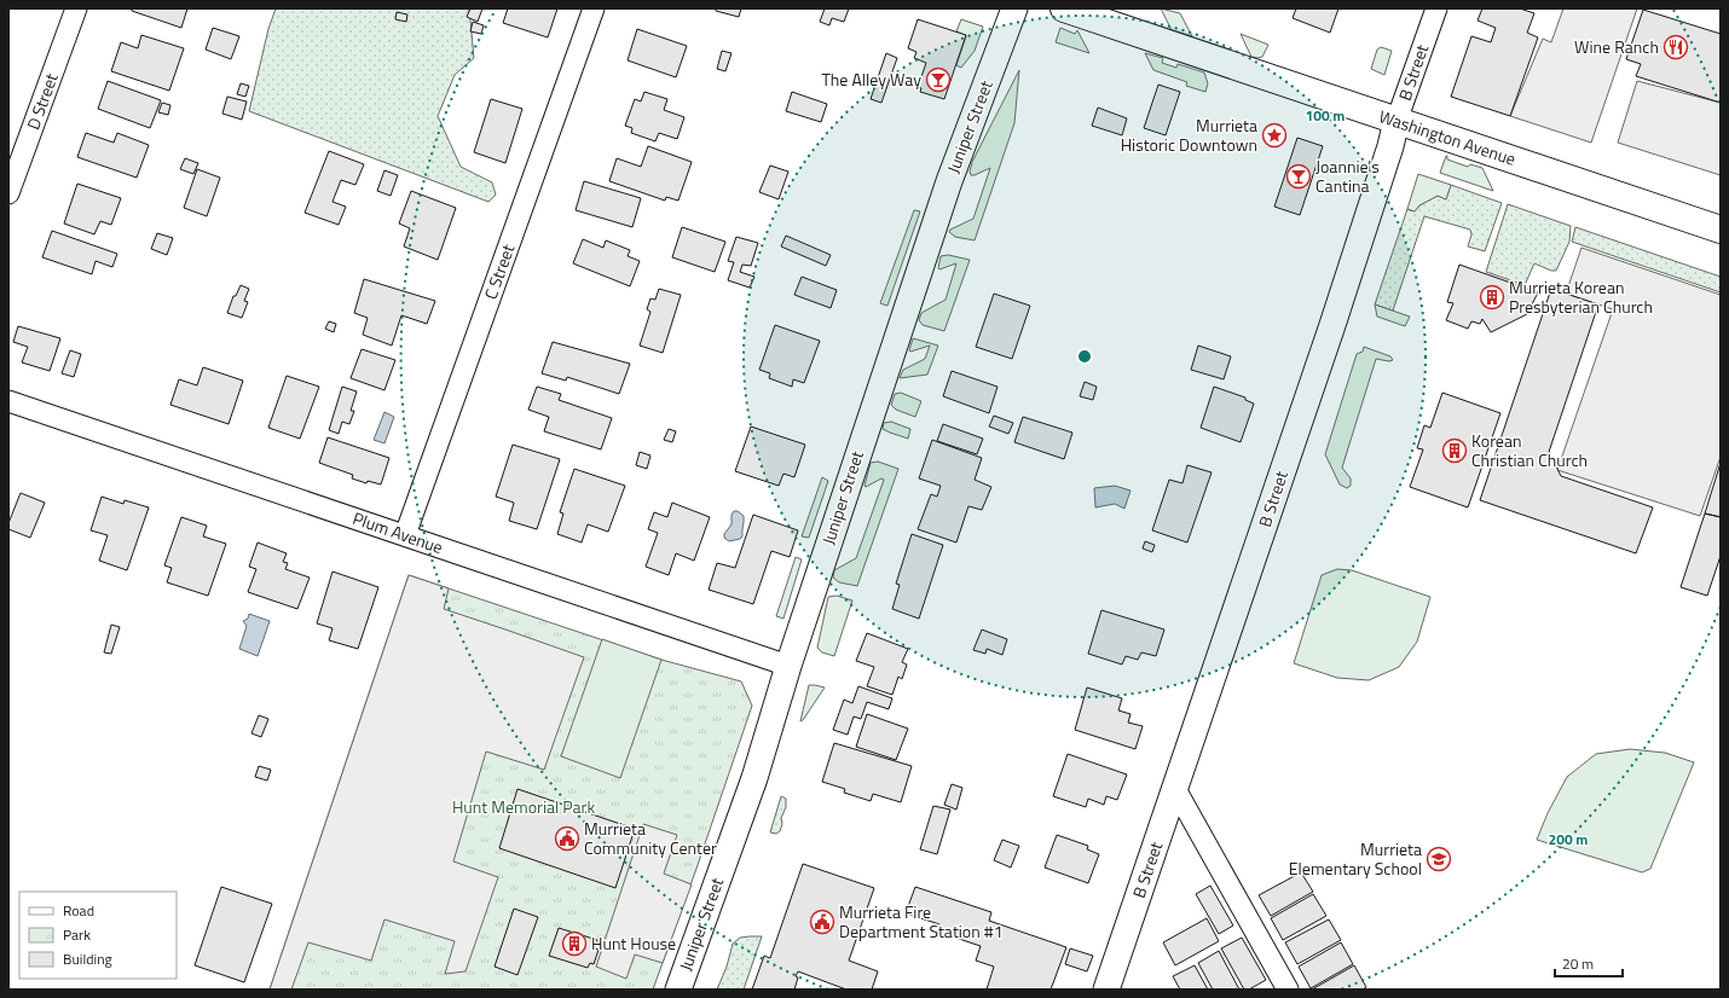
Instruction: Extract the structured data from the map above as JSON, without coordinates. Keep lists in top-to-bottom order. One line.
{"streets":{"main road":["Washington Avenue"],"street":["B Street","D Street","Juniper Street","C Street","Plum Avenue"]},"crossings":[["B Street","Washington Avenue"],["Juniper Street","Plum Avenue"],["C Street","Plum Avenue"]],"parks":["Hunt Memorial Park"],"places":{"restaurant":["Wine Ranch"],"bar":["The Alley Way","Joannie's Cantina"],"place":["Murrieta Historic Downtown"],"building":["Murrieta Korean Presbyterian Church","Korean Christian Church","Hunt House"],"public building":["Murrieta Community Center","Murrieta Fire Department Station #1"],"school or university":["Murrieta Elementary School"]},"legend":["Road","Park","Building"],"scale_bar":"20 m","rings":["100 m","200 m"]}
